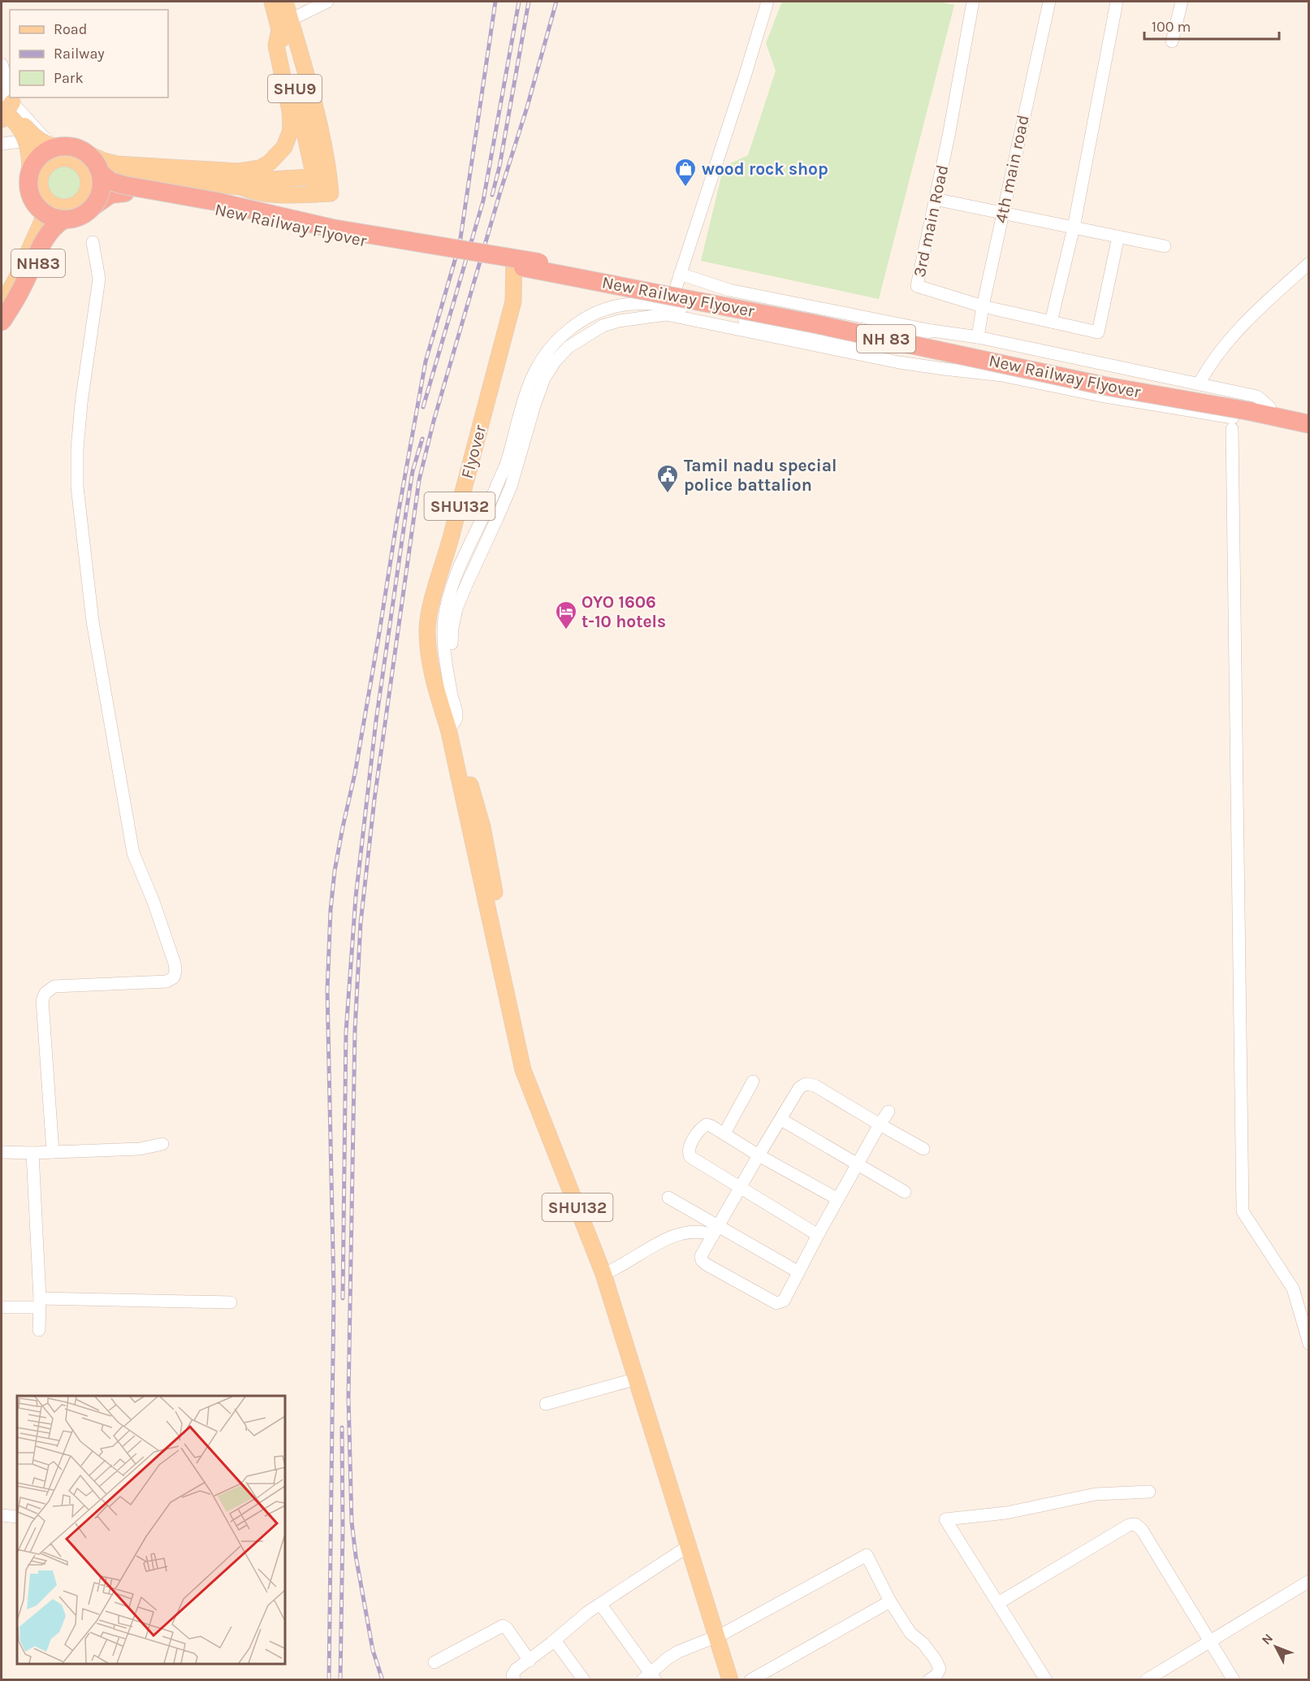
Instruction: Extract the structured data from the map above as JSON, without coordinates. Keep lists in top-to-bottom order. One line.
{"streets":{"highway":["New Railway Flyover","NH83","NH 83"],"main road":["SHU9","Flyover","SHU132"],"street":["4th main road","3rd main Road"]},"crossings":[["4th main road","3rd main Road"],["New Railway Flyover","NH83"],["New Railway Flyover","Flyover"],["Flyover","SHU132"]],"places":{"shop":["wood rock shop"],"public building":["Tamil nadu special police battalion"],"hotel":["OYO 1606 t-10 hotels"]},"legend":["Road","Railway","Park"],"scale_bar":"100 m","north":"top left"}
